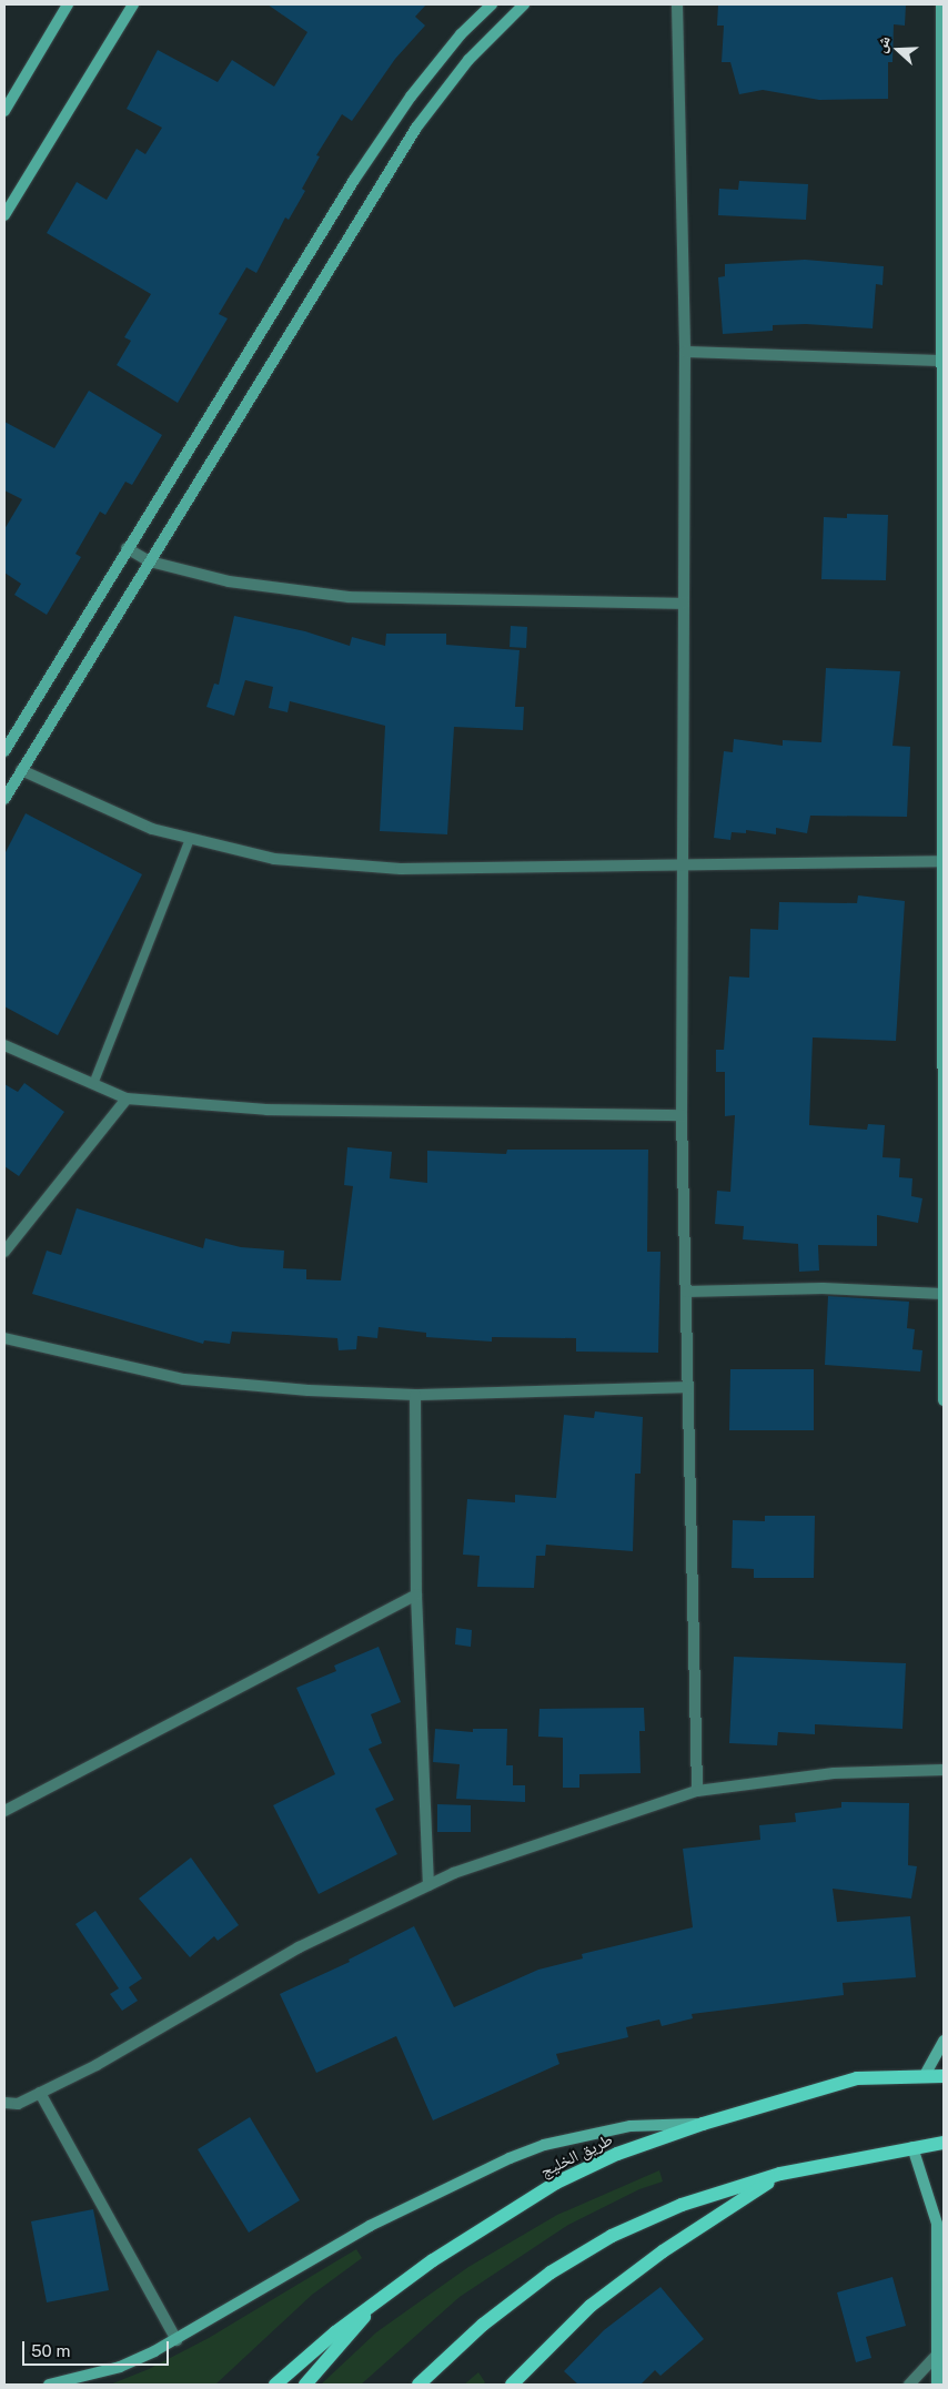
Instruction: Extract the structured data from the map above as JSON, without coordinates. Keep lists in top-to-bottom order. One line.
{"streets":{"main road":["طريق الخليج"]},"scale_bar":"50 m","north":"left"}
